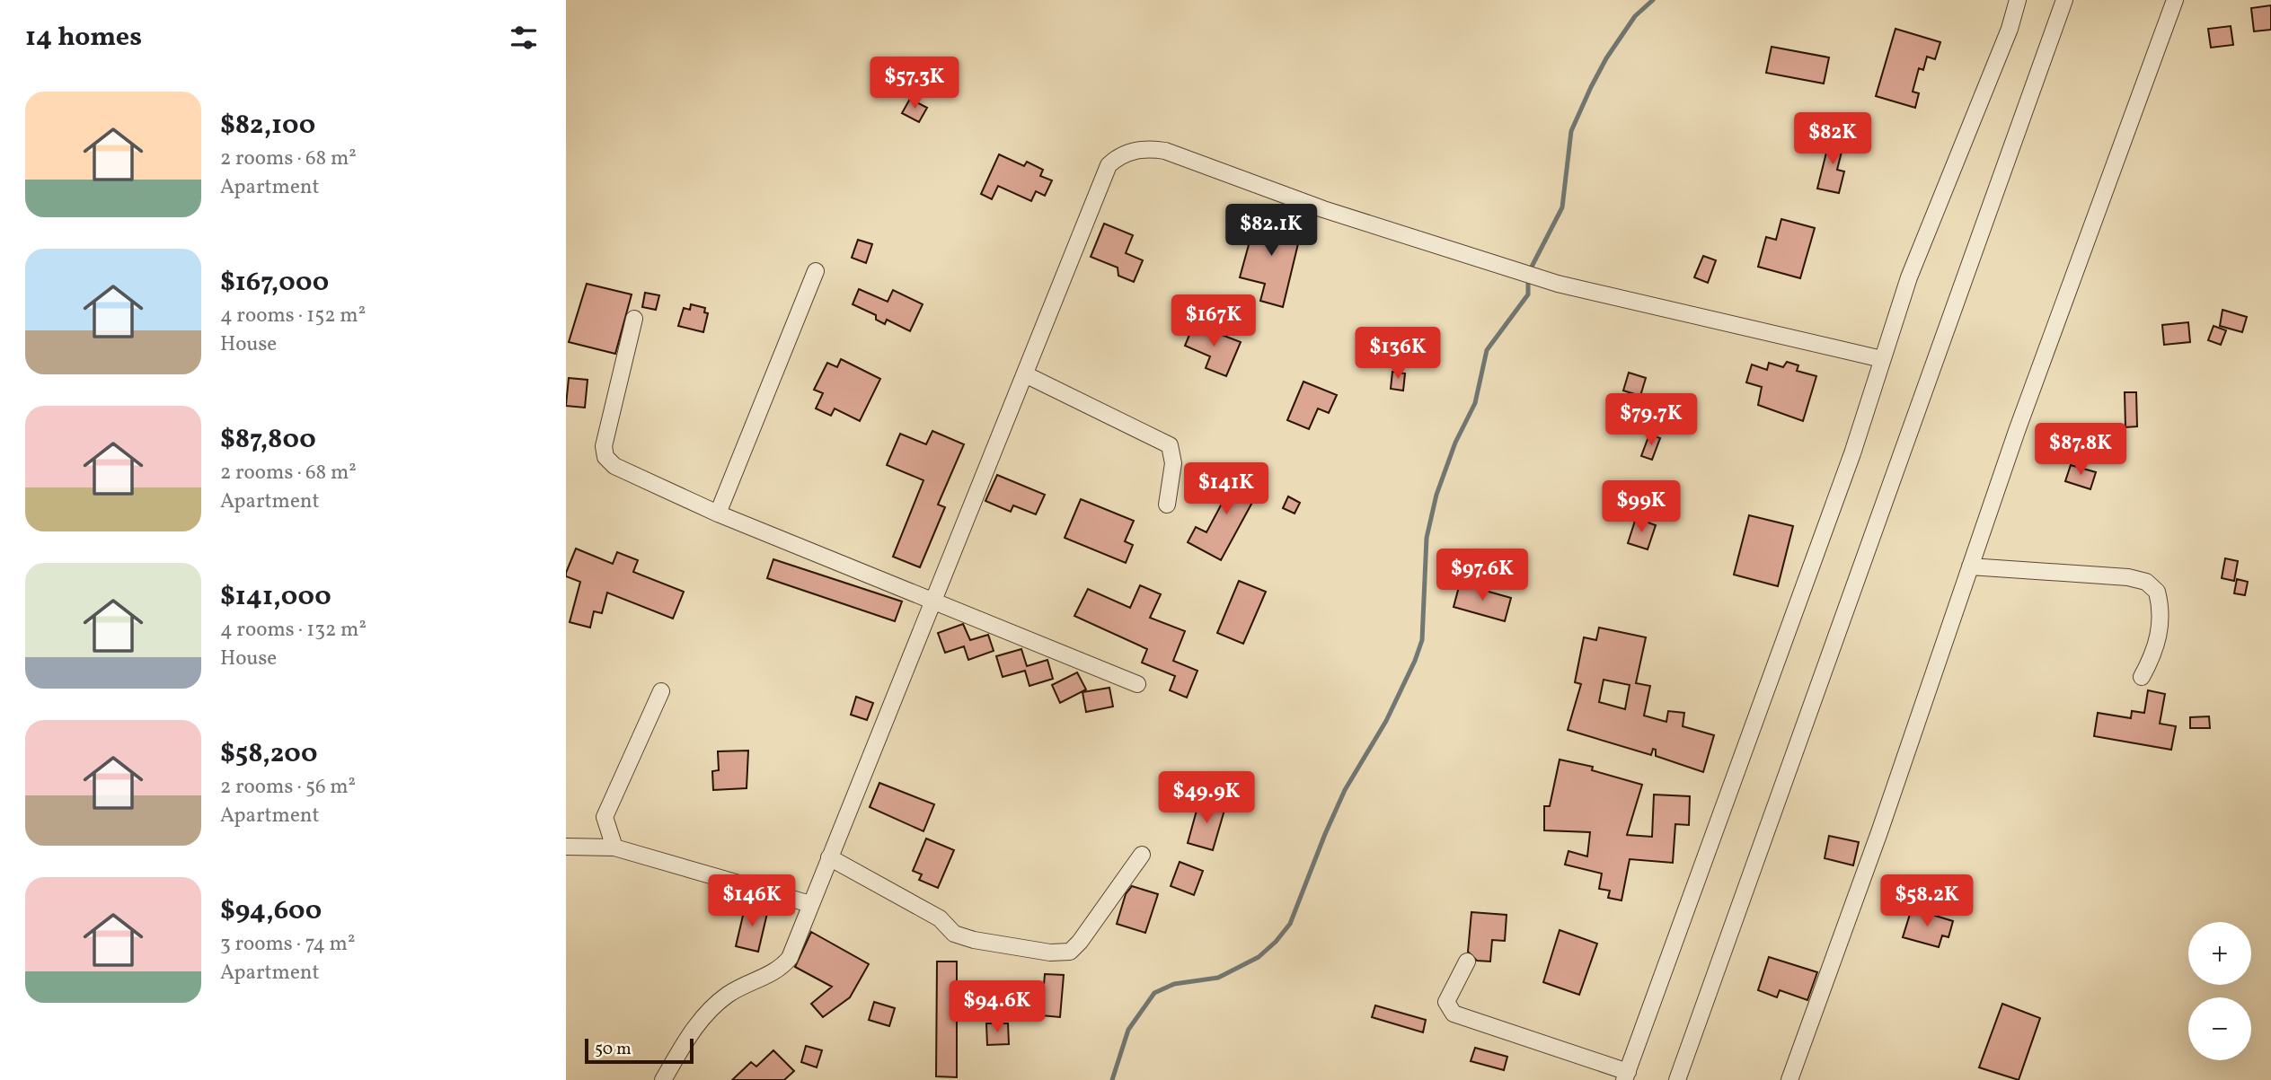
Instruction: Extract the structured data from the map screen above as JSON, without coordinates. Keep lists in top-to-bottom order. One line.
{"scale_bar":"50 m","page":{"heading":"14 homes","price":["$57.3K","$82K","$82.1K","$167K","$136K","$79.7K","$87.8K","$141K","$99K","$97.6K","$49.9K","$146K","$58.2K","$94.6K"],"list":[{"name":"$82,100","note":"2 rooms · 68 m² · Apartment"},{"name":"$167,000","note":"4 rooms · 152 m² · House"},{"name":"$87,800","note":"2 rooms · 68 m² · Apartment"},{"name":"$141,000","note":"4 rooms · 132 m² · House"},{"name":"$58,200","note":"2 rooms · 56 m² · Apartment"},{"name":"$94,600","note":"3 rooms · 74 m² · Apartment"}],"map_buttons":["+","−"],"scale":"50 m"}}
